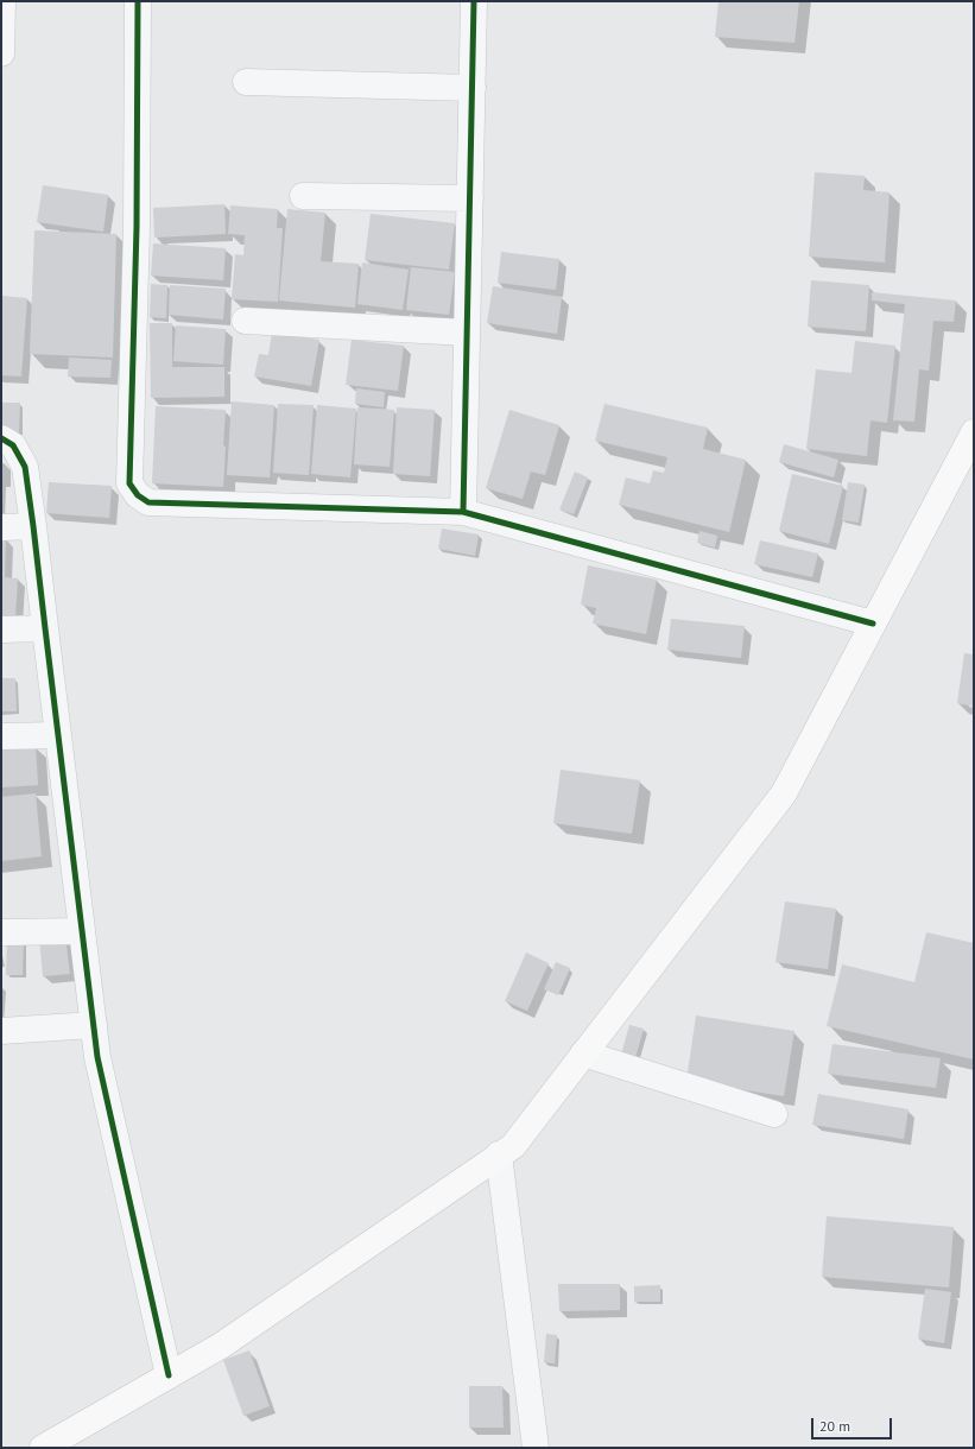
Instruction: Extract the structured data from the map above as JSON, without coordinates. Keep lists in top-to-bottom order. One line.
{"scale_bar":"20 m"}
